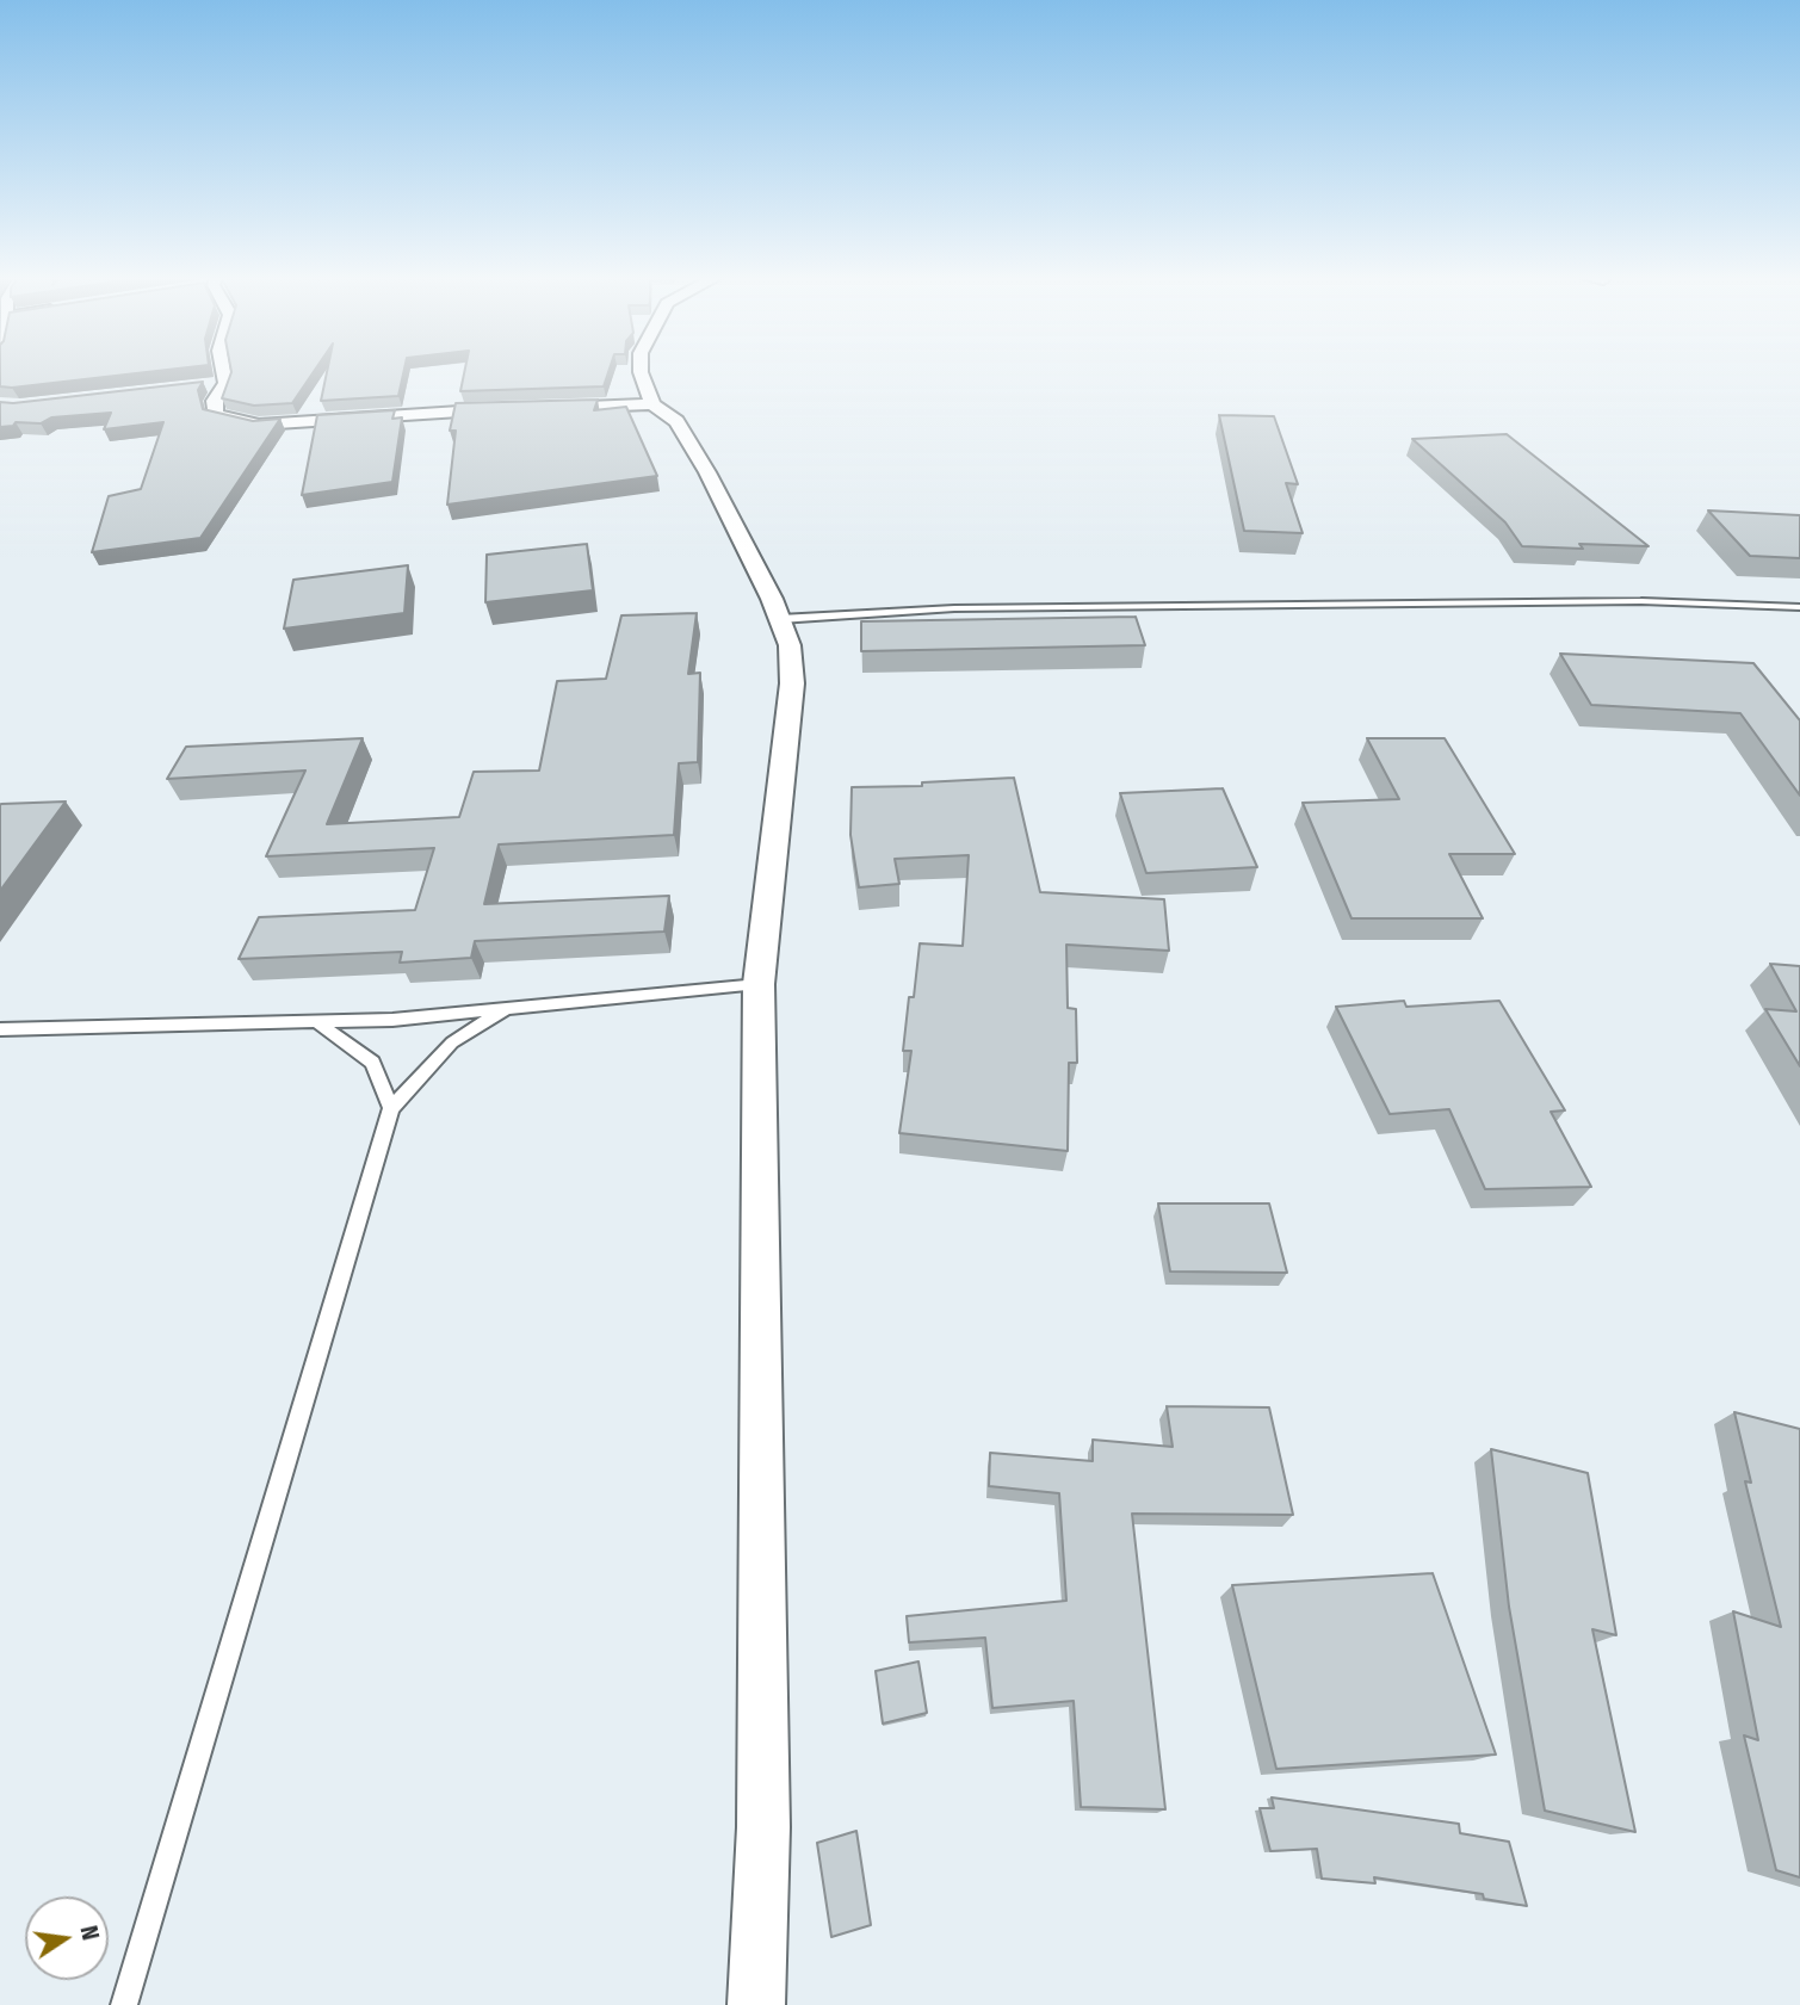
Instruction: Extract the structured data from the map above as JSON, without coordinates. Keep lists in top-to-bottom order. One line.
{"north":"right"}
